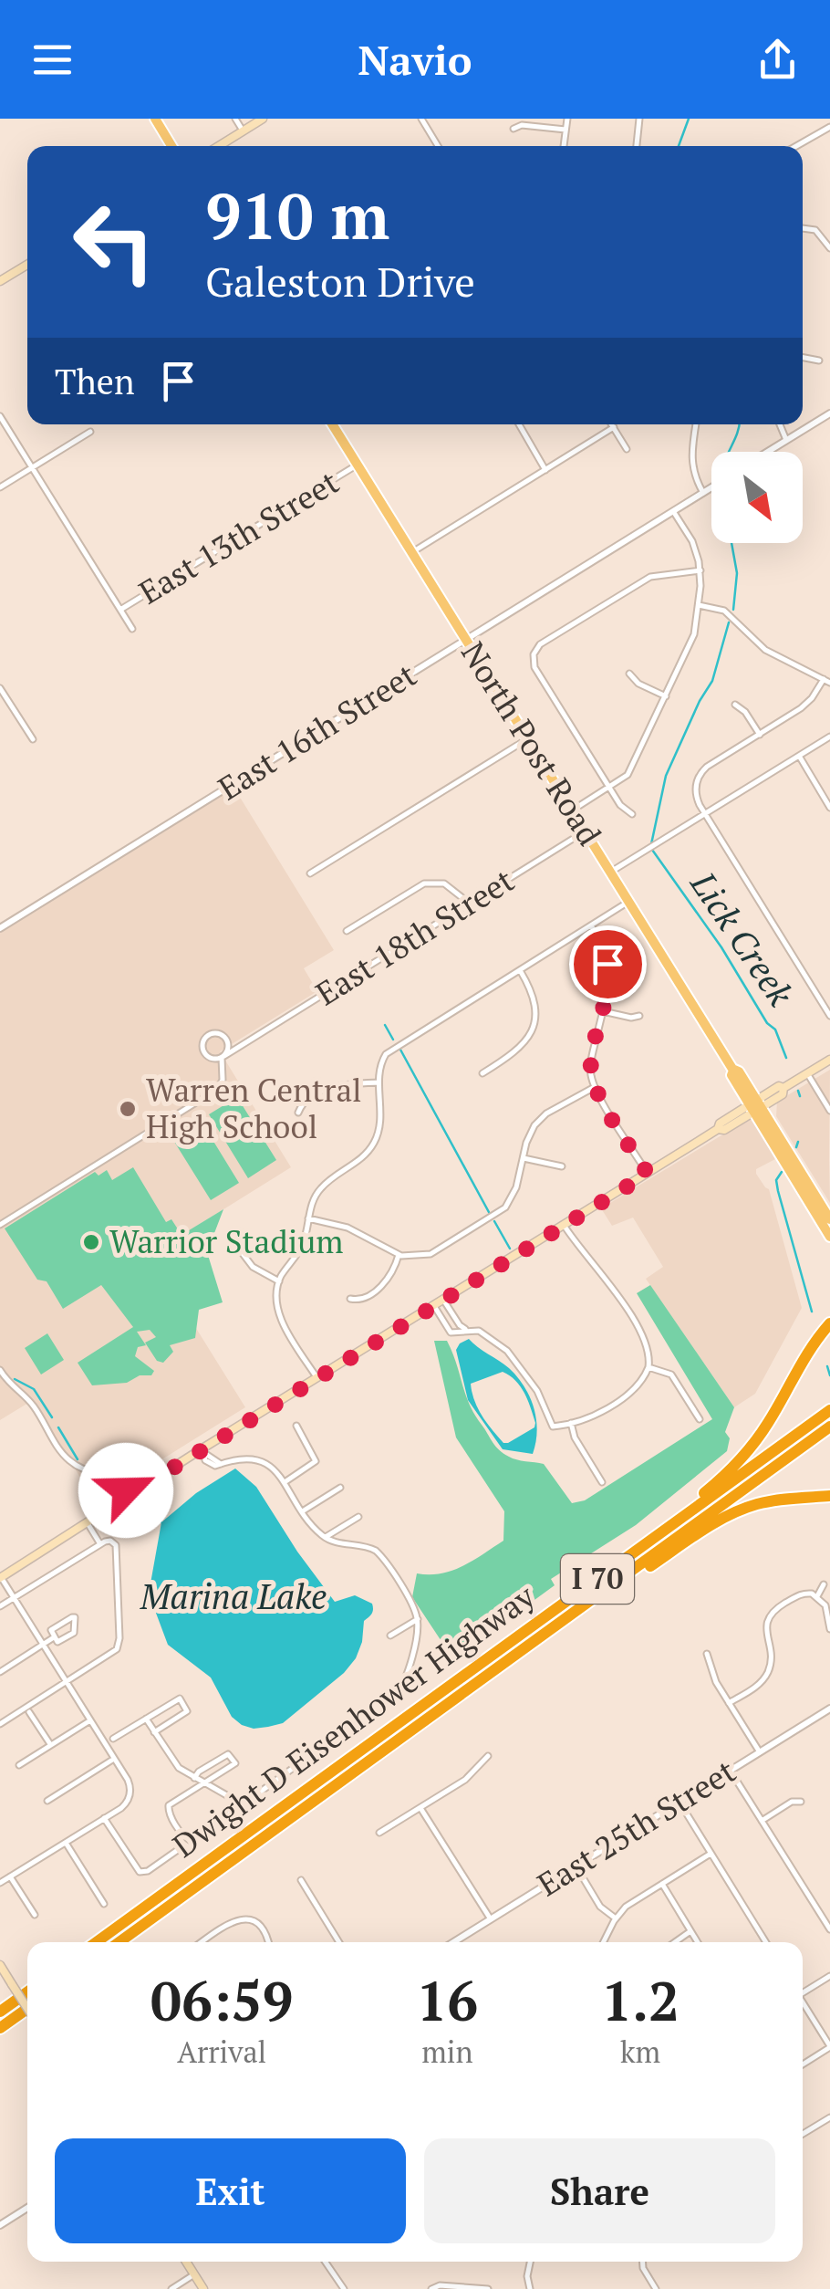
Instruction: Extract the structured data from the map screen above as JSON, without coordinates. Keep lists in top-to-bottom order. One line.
{"streets":{"highway":["I 70","Dwight D Eisenhower Highway"],"main road":["North Post Road"],"street":["East 13th Street","East 16th Street","East 18th Street","East 25th Street"]},"crossings":[["East 13th Street","North Post Road"],["East 16th Street","North Post Road"],["North Post Road","East 18th Street"]],"water":["Lick Creek","Marina Lake"],"places":["Warren Central High School","Warrior Stadium"],"north":"bottom right","page":{"header":"Navio","turn":["910 m","Galeston Drive"],"then":"Then","eta":["06:59","Arrival","16","min","1.2","km"],"buttons":["Exit","Share"]}}
